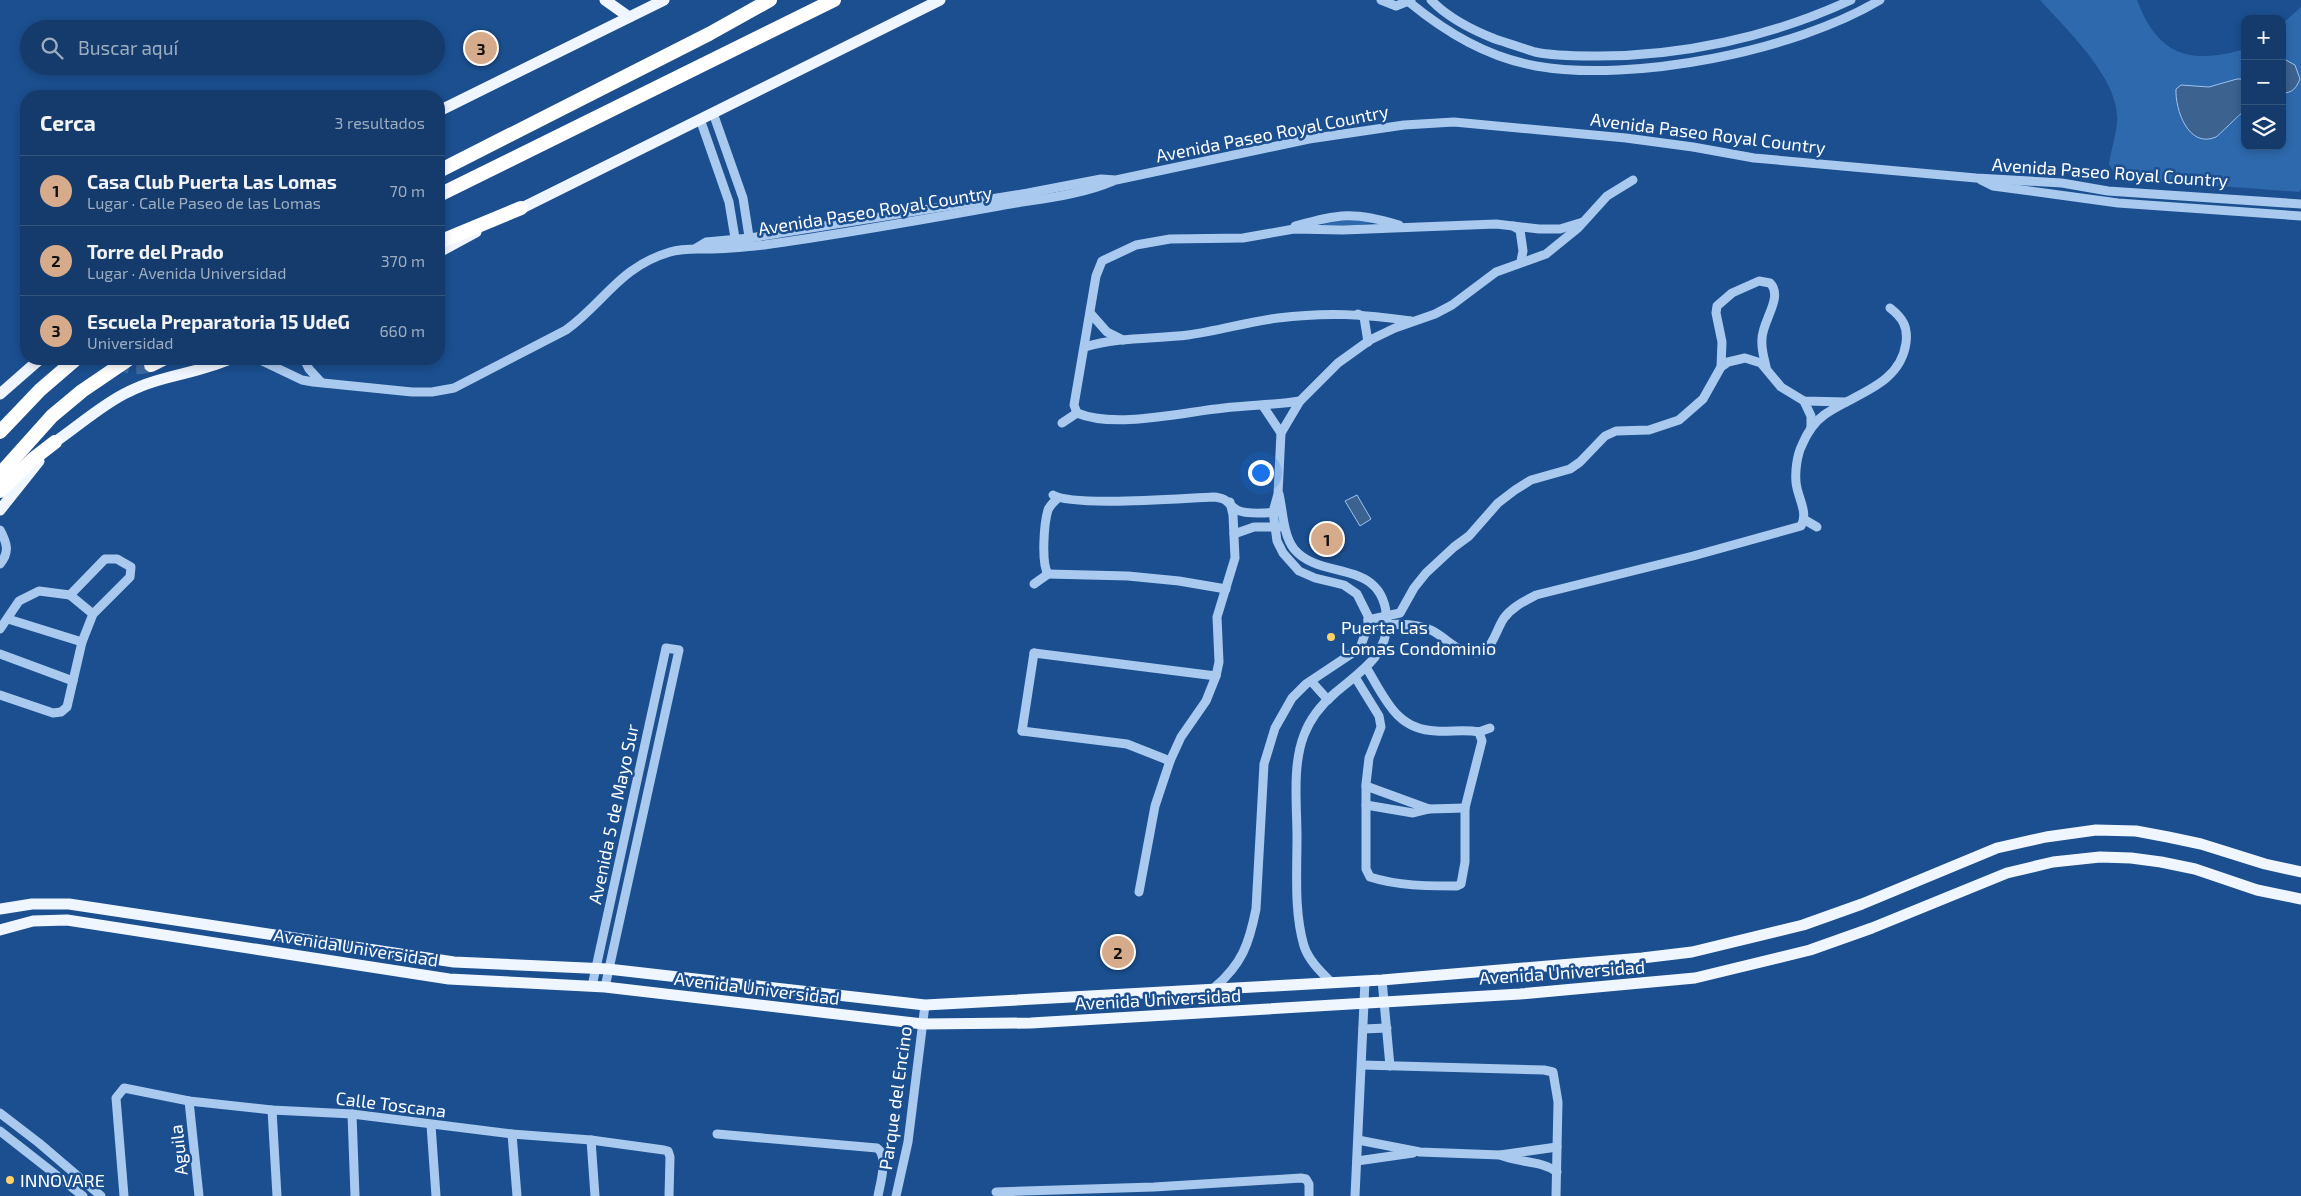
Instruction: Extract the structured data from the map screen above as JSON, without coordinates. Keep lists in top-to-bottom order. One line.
{"streets":{"main road":["Avenida Universidad"],"street":["Avenida Paseo Royal Country","Avenida 5 de Mayo Sur","Parque del Encino","Calle Toscana","Aguila"]},"crossings":[["Avenida 5 de Mayo Sur","Avenida Universidad"],["Avenida Universidad","Parque del Encino"],["Calle Toscana","Aguila"]],"places":["Puerta Las Lomas Condominio","INNOVARE"],"page":{"map_buttons":["+","−"],"search":"Buscar aquí","pins":["3","1","2"],"heading":["Cerca","3 resultados"],"list":[{"mark":"1","name":"Casa Club Puerta Las Lomas","note":"Lugar · Calle Paseo de las Lomas","value":"70 m"},{"mark":"2","name":"Torre del Prado","note":"Lugar · Avenida Universidad","value":"370 m"},{"mark":"3","name":"Escuela Preparatoria 15 UdeG","note":"Universidad","value":"660 m"}]}}
